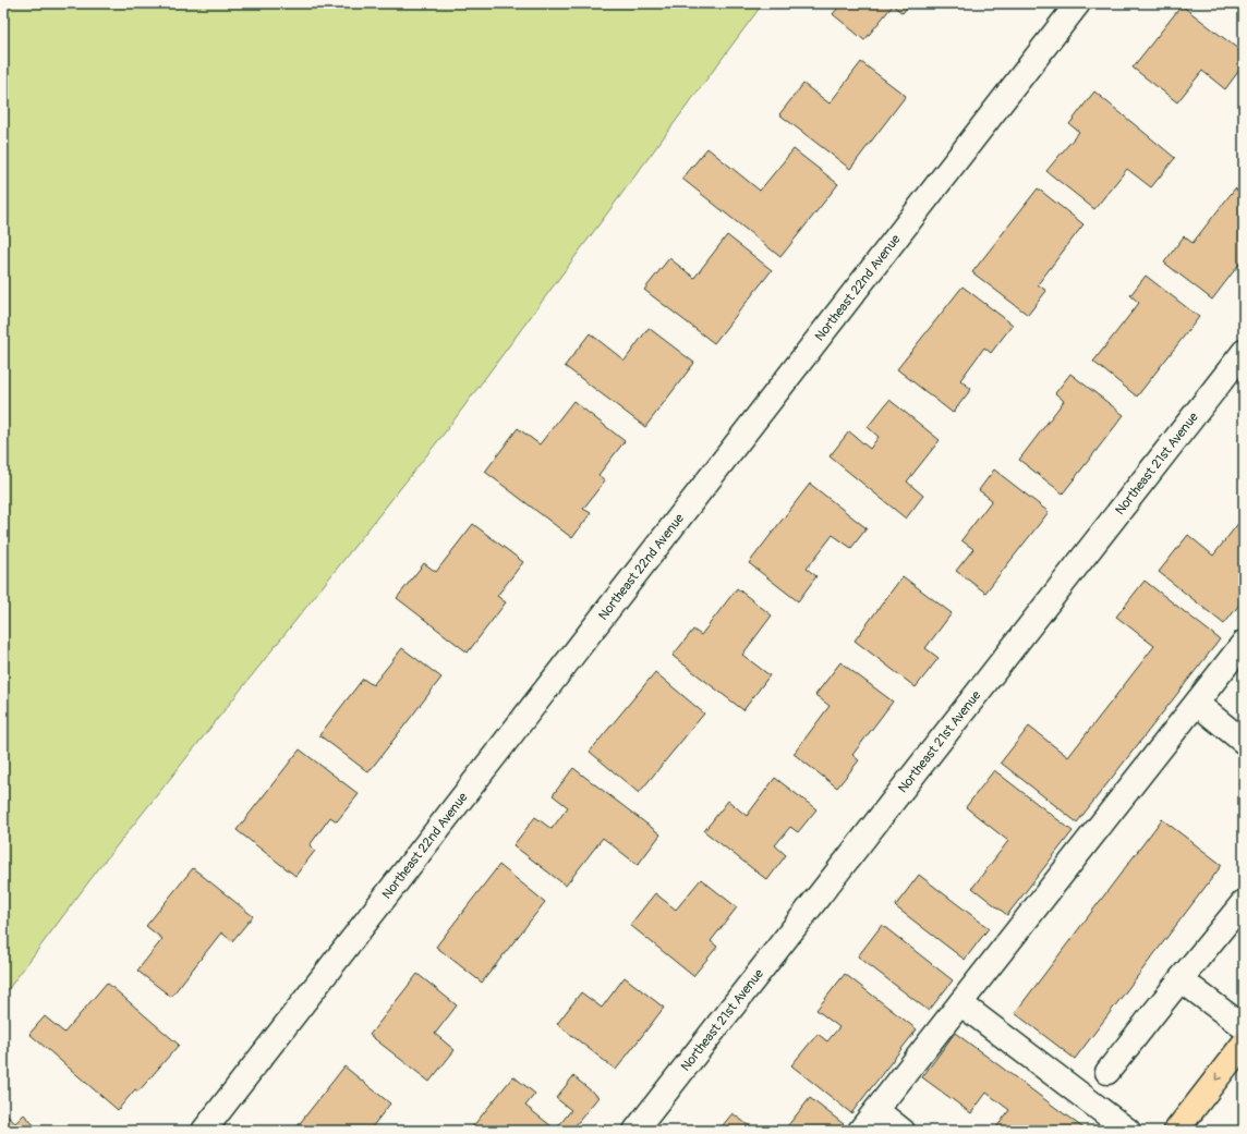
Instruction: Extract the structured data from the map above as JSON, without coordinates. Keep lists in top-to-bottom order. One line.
{"streets":{"street":["Northeast 22nd Avenue","Northeast 21st Avenue"]}}
